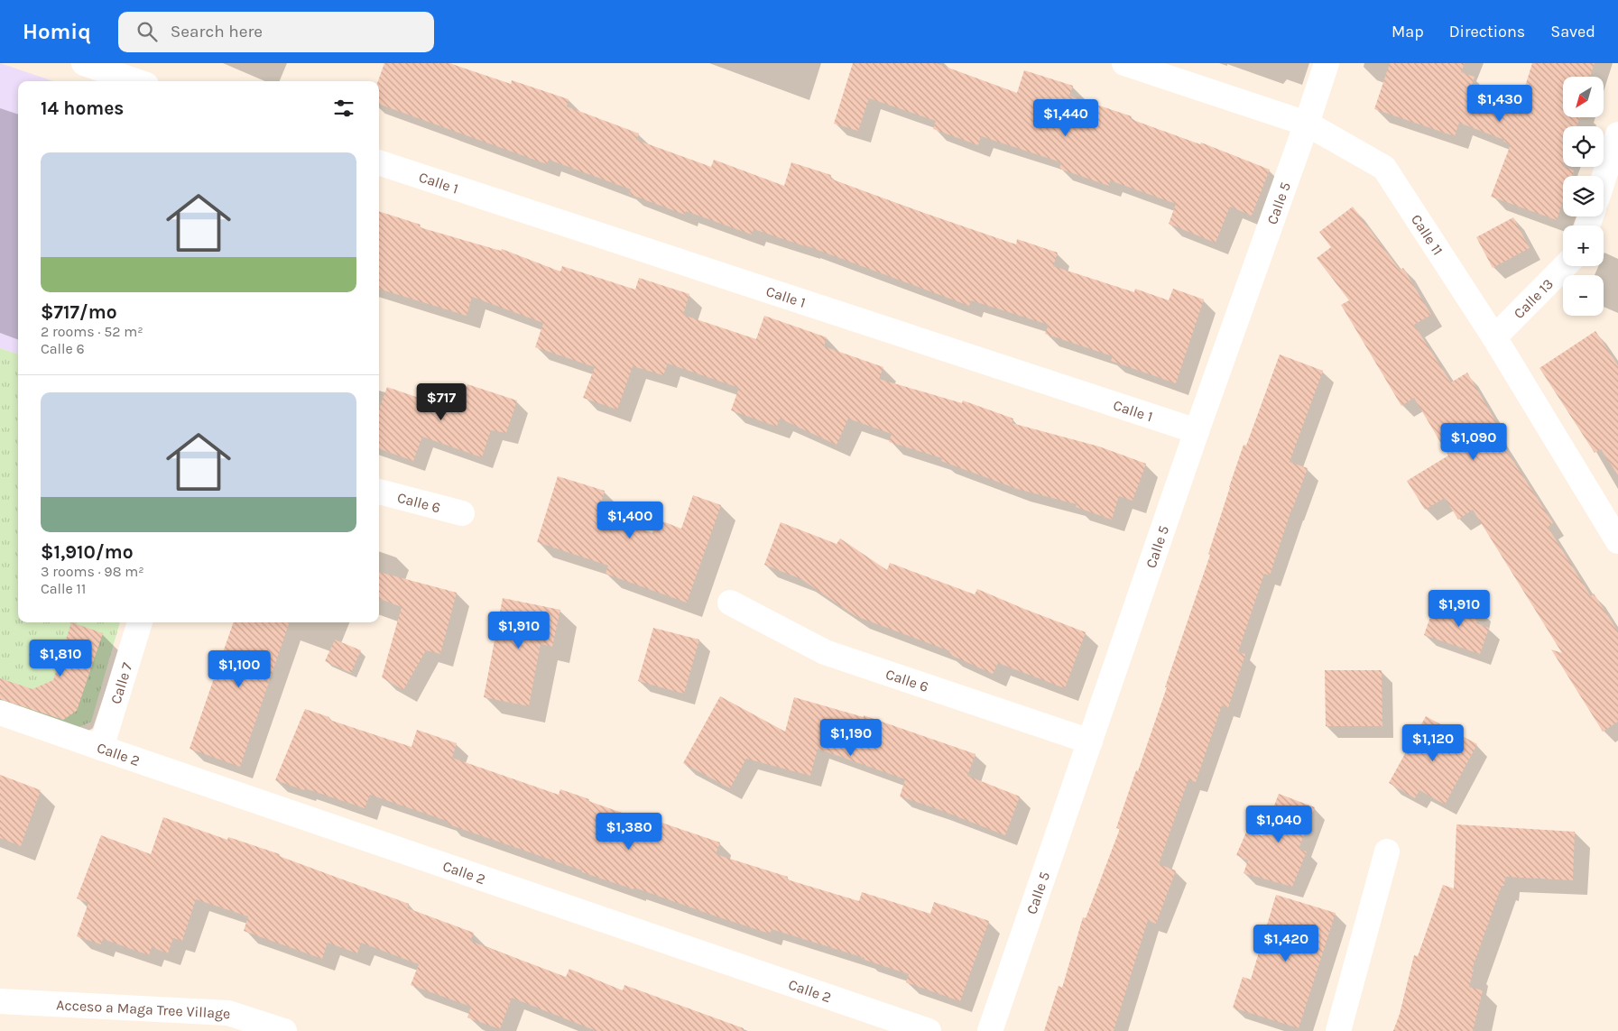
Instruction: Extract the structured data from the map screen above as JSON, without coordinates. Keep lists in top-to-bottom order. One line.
{"streets":{"street":["Calle 1","Calle 5","Calle 11","Calle 13","Calle 6","Calle 7","Calle 2","Acceso a Maga Tree Village"]},"crossings":[["Calle 1","Calle 5"],["Calle 5","Calle 11"],["Calle 5","Calle 6"],["Calle 11","Calle 13"],["Calle 7","Calle 2"]],"north":"bottom left","page":{"header":"Homiq","search":"Search here","nav":["Map","Directions","Saved"],"map_buttons":["+","−"],"heading":"14 homes","price":["$1,430","$1,440","$717","$1,090","$1,400","$1,910","$1,910","$1,810","$1,100","$1,190","$1,120","$1,040","$1,380","$1,420"],"list":[{"name":"$717/mo","note":"2 rooms · 52 m² · Calle 6"},{"name":"$1,910/mo","note":"3 rooms · 98 m² · Calle 11"}]}}
